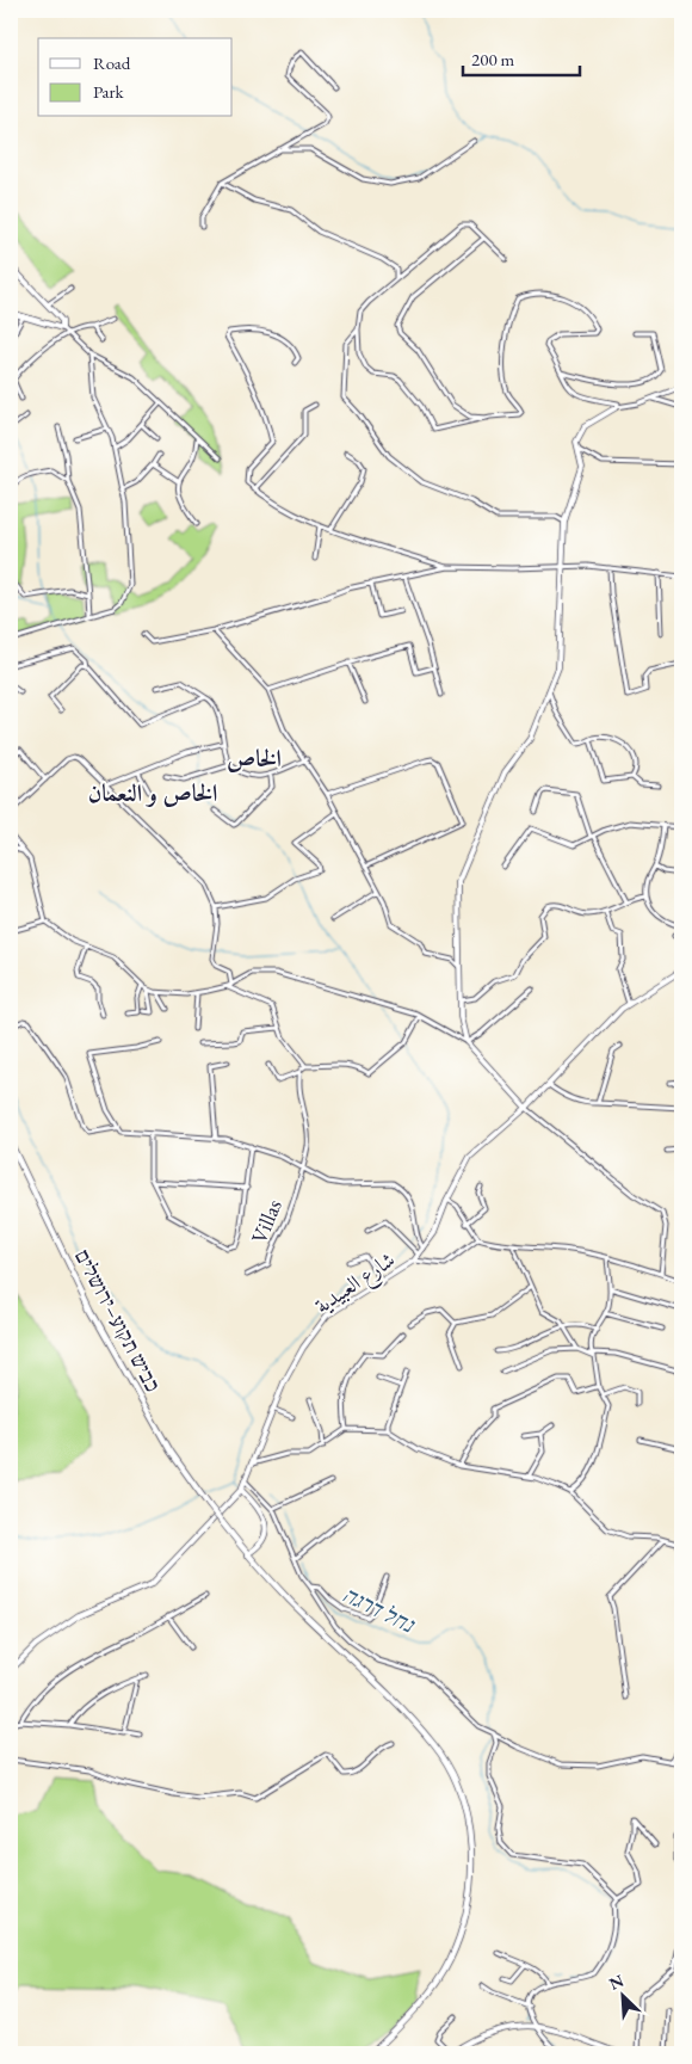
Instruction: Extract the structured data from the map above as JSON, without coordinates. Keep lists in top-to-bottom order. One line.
{"streets":{"main road":["כביש תקוע–ירושלים"],"street":["Villas","شارع العبيدية"]},"districts":["الخاص","الخاص و النعمان"],"water":["נחל דרגה"],"legend":["Road","Park"],"scale_bar":"200 m","north":"top left"}
